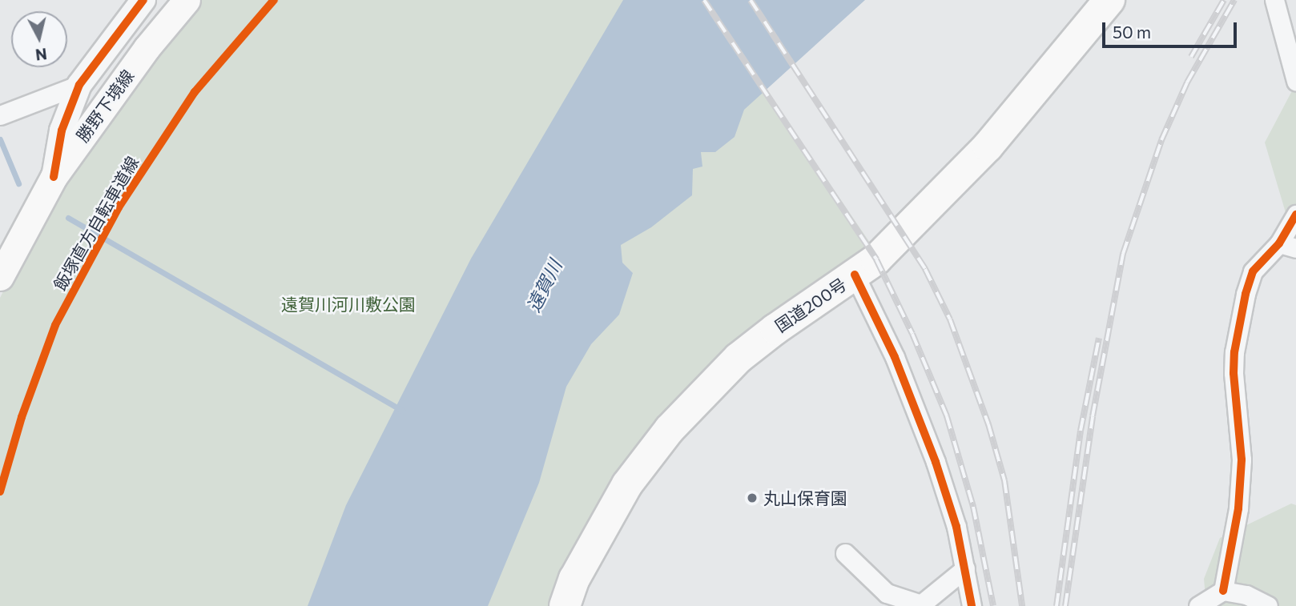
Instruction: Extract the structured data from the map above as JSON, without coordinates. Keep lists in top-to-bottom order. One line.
{"streets":{"highway":["国道200号"],"main road":["勝野下境線"],"cycle path":["飯塚直方自転車道線"]},"water":["遠賀川"],"parks":["遠賀川河川敷公園"],"places":["丸山保育園"],"scale_bar":"50 m","north":"bottom"}
